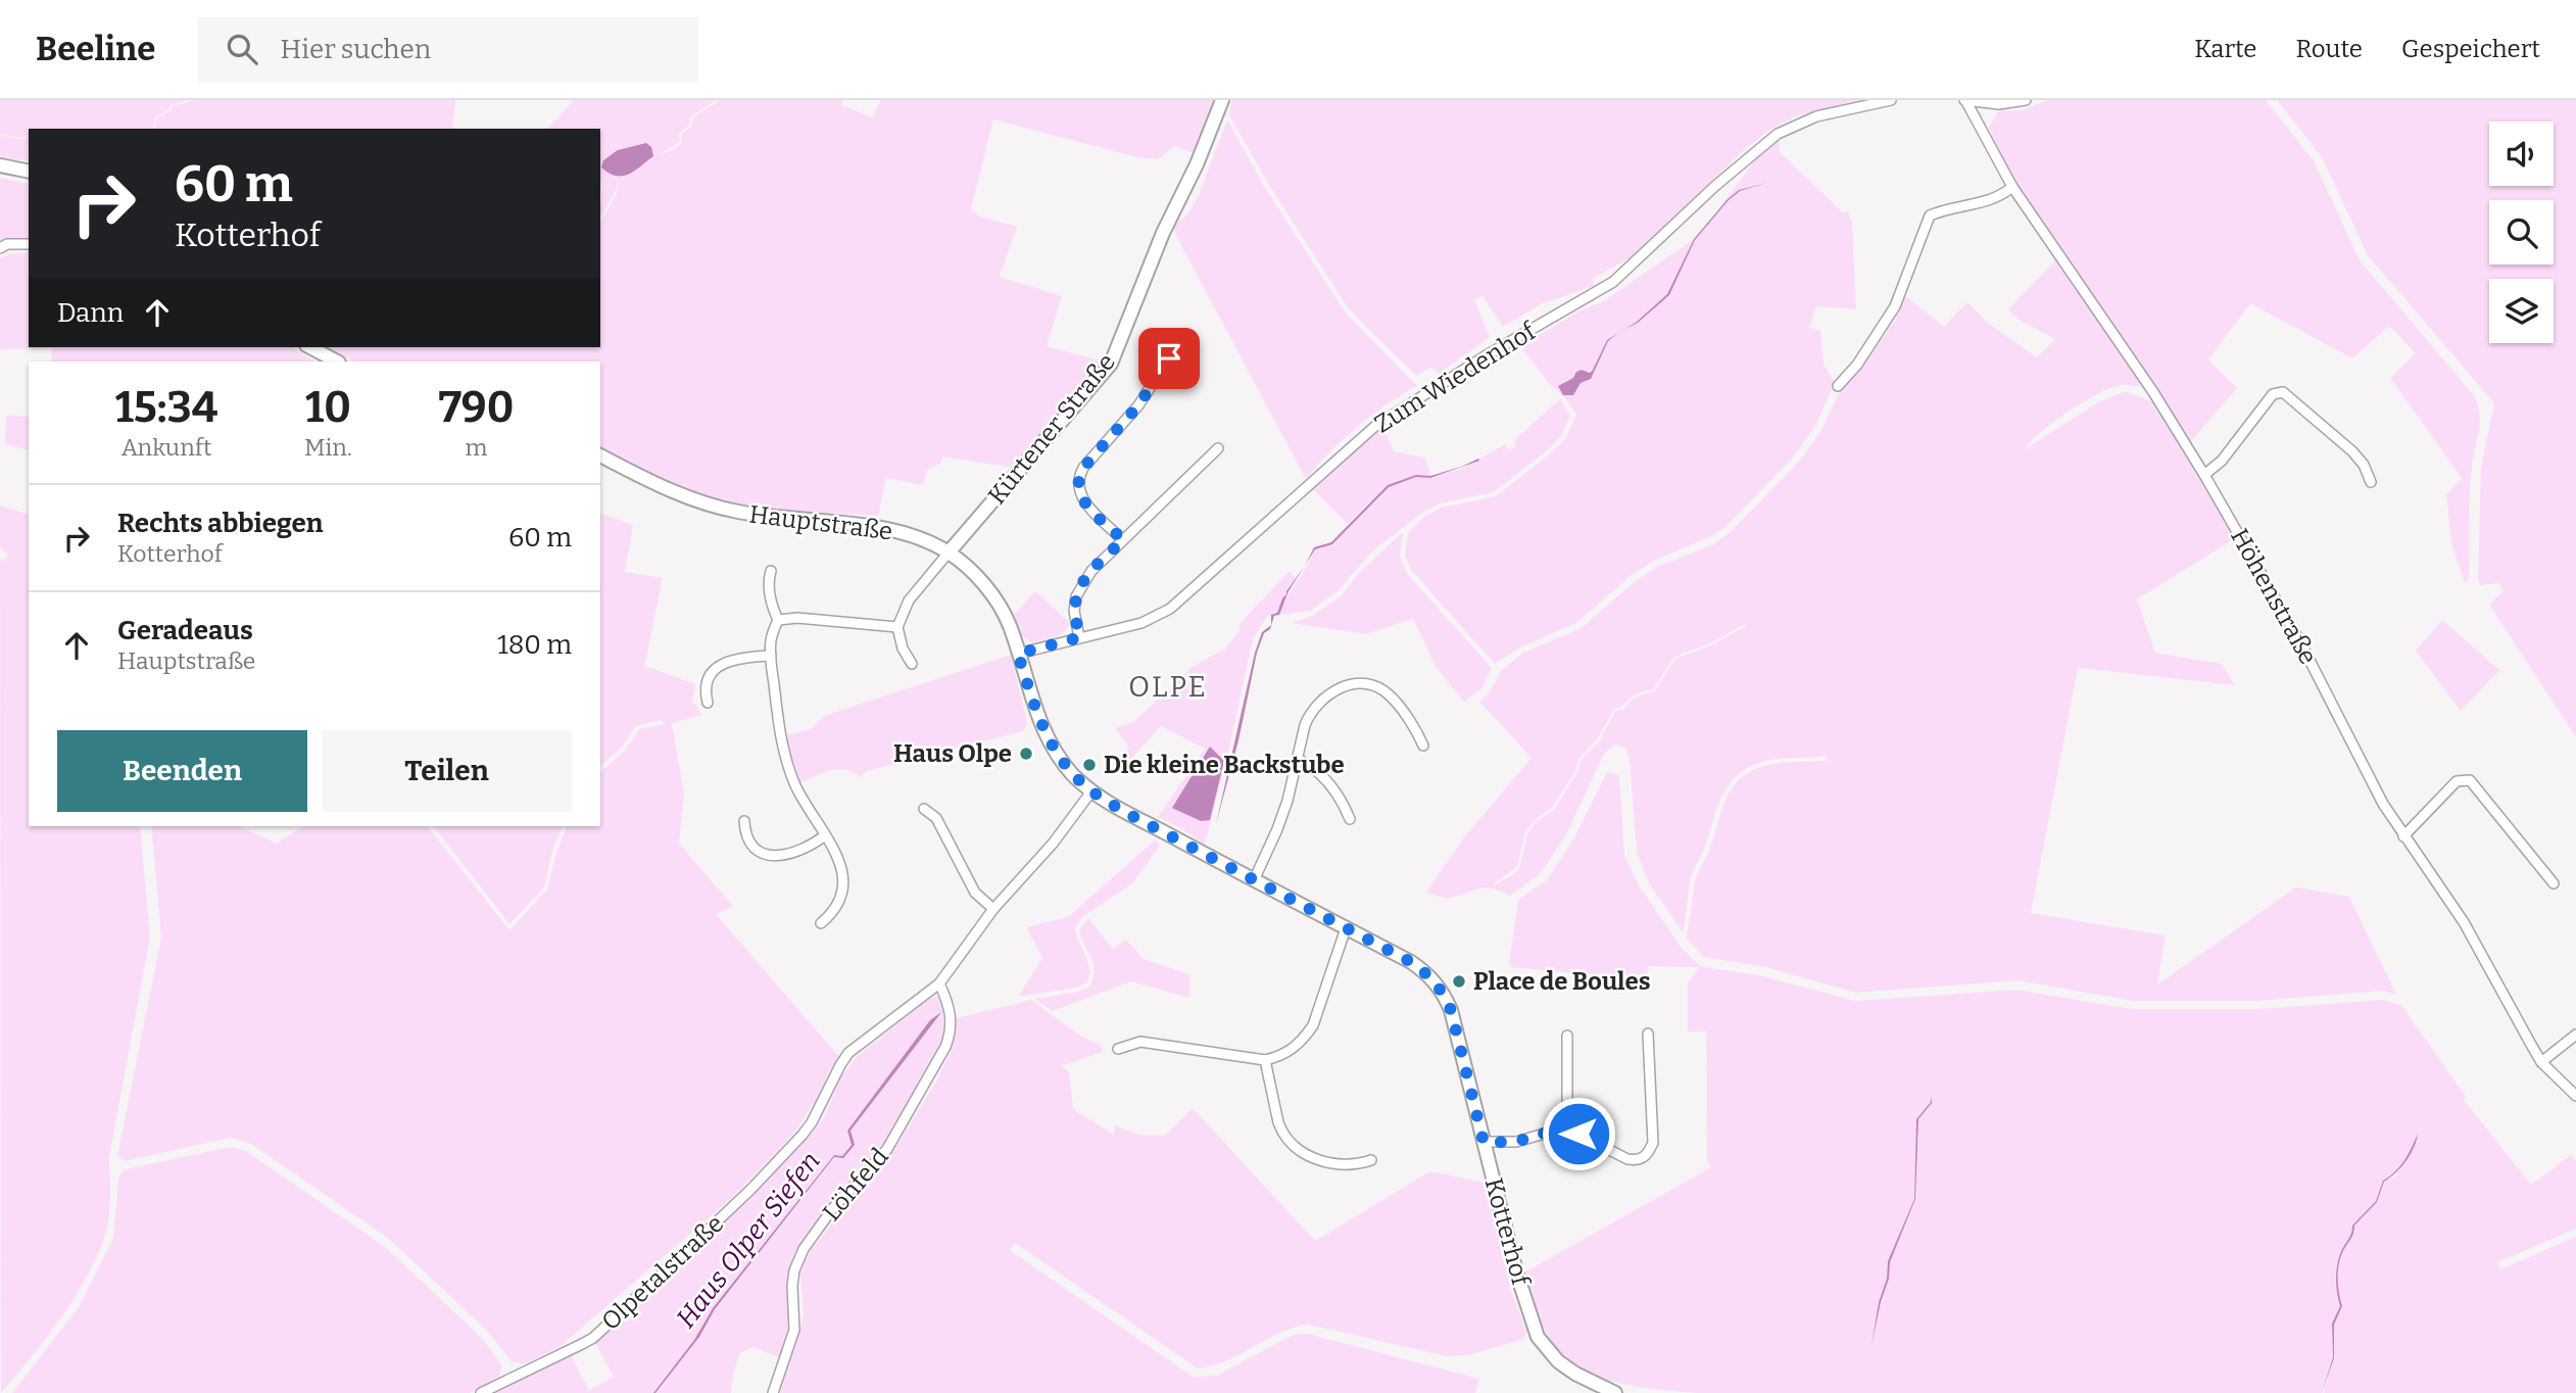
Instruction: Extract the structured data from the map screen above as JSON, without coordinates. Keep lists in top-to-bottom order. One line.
{"streets":{"street":["Zum Wiedenhof","Kürtener Straße","Hauptstraße","Höhenstraße","Löhfeld","Kotterhof","Olpetalstraße"]},"crossings":[["Zum Wiedenhof","Hauptstraße"],["Kürtener Straße","Hauptstraße"],["Hauptstraße","Kotterhof"],["Hauptstraße","Olpetalstraße"],["Löhfeld","Olpetalstraße"]],"districts":["OLPE"],"water":["Haus Olper Siefen"],"places":["Haus Olpe","Die kleine Backstube","Place de Boules"],"page":{"header":"Beeline","search":"Hier suchen","nav":["Karte","Route","Gespeichert"],"turn":["60 m","Kotterhof"],"then":"Dann","eta":["15:34","Ankunft","10","Min.","790","m"],"list":[{"name":"Rechts abbiegen","note":"Kotterhof","value":"60 m"},{"name":"Geradeaus","note":"Hauptstraße","value":"180 m"}],"buttons":["Beenden","Teilen"]}}
